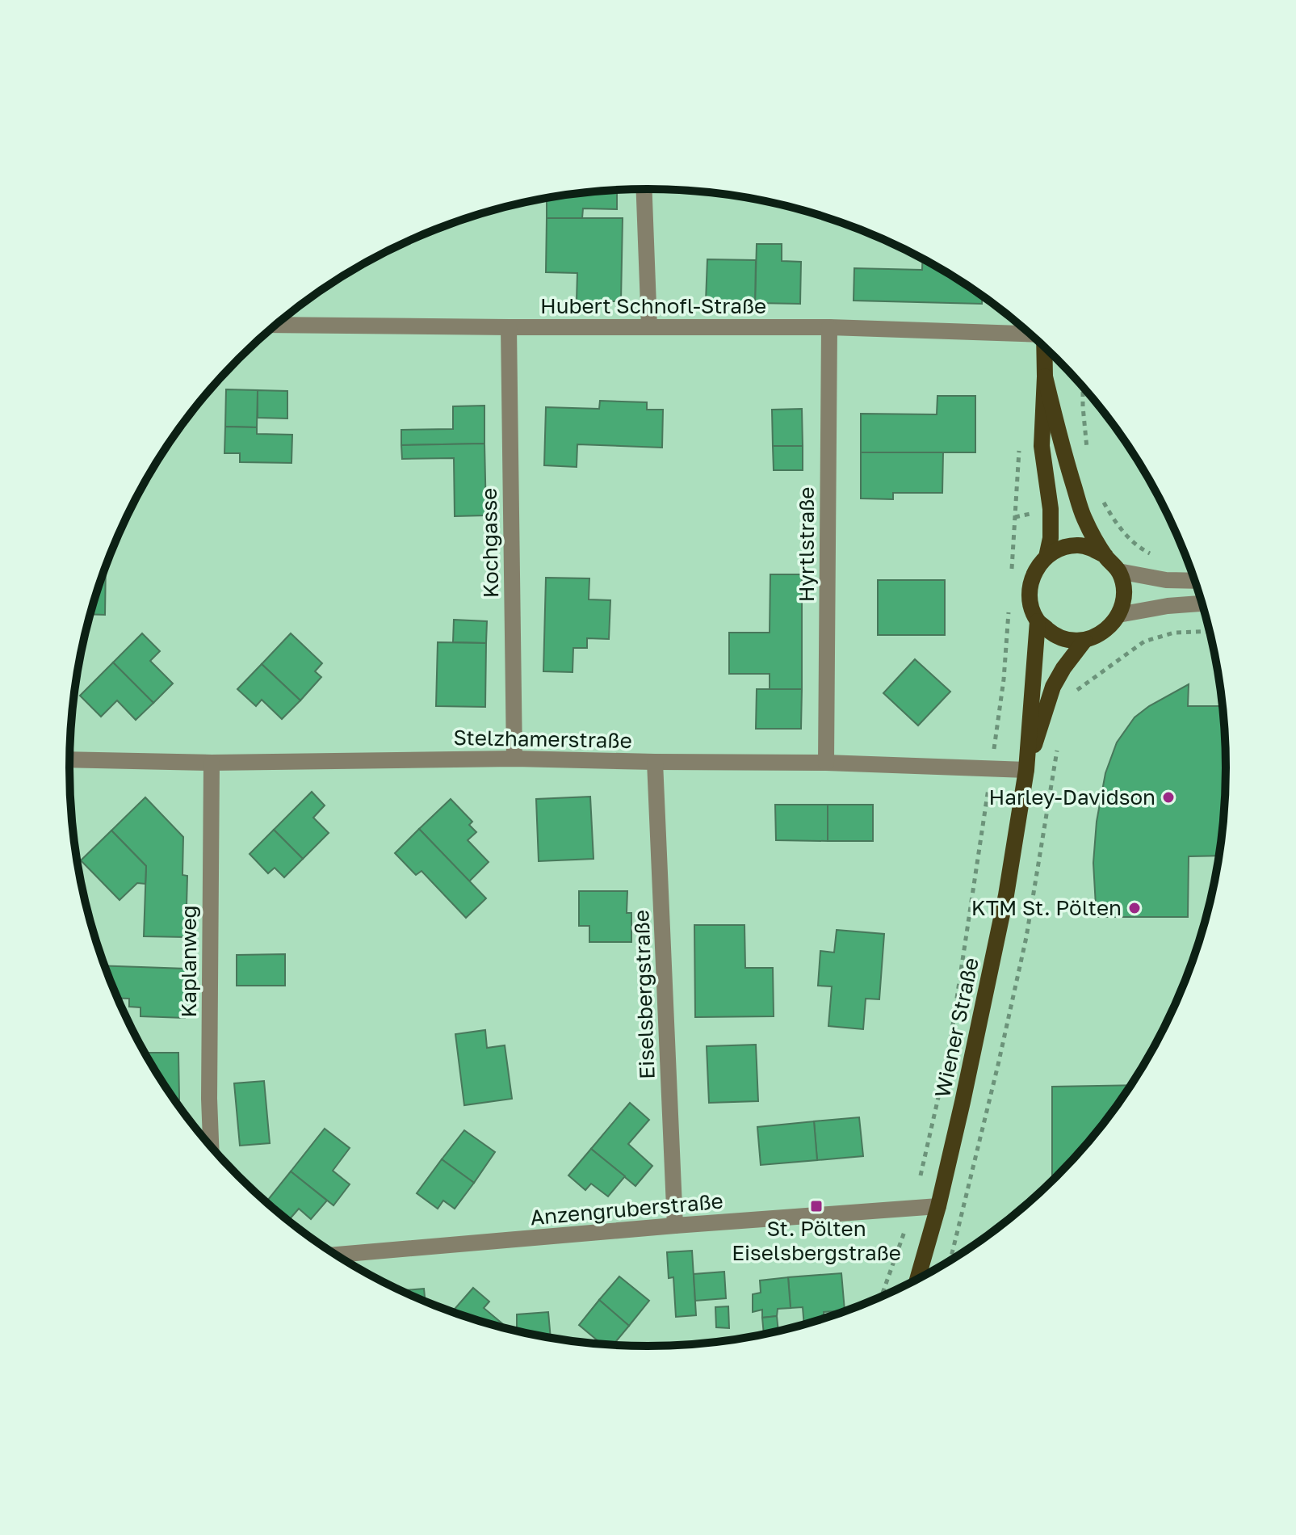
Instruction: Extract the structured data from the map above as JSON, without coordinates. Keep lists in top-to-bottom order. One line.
{"streets":{"main road":["Wiener Straße"],"street":["Hubert Schnofl-Straße","Kochgasse","Hyrtlstraße","Stelzhamerstraße","Kaplanweg","Eiselsbergstraße","Anzengruberstraße"]},"crossings":[["Hubert Schnofl-Straße","Kochgasse"],["Hubert Schnofl-Straße","Hyrtlstraße"],["Kochgasse","Stelzhamerstraße"],["Hyrtlstraße","Stelzhamerstraße"],["Stelzhamerstraße","Kaplanweg"],["Stelzhamerstraße","Eiselsbergstraße"],["Stelzhamerstraße","Wiener Straße"],["Eiselsbergstraße","Anzengruberstraße"],["Wiener Straße","Anzengruberstraße"]],"places":{"other":["Harley-Davidson","KTM St. Pölten"],"transit":["St. Pölten Eiselsbergstraße"]}}
